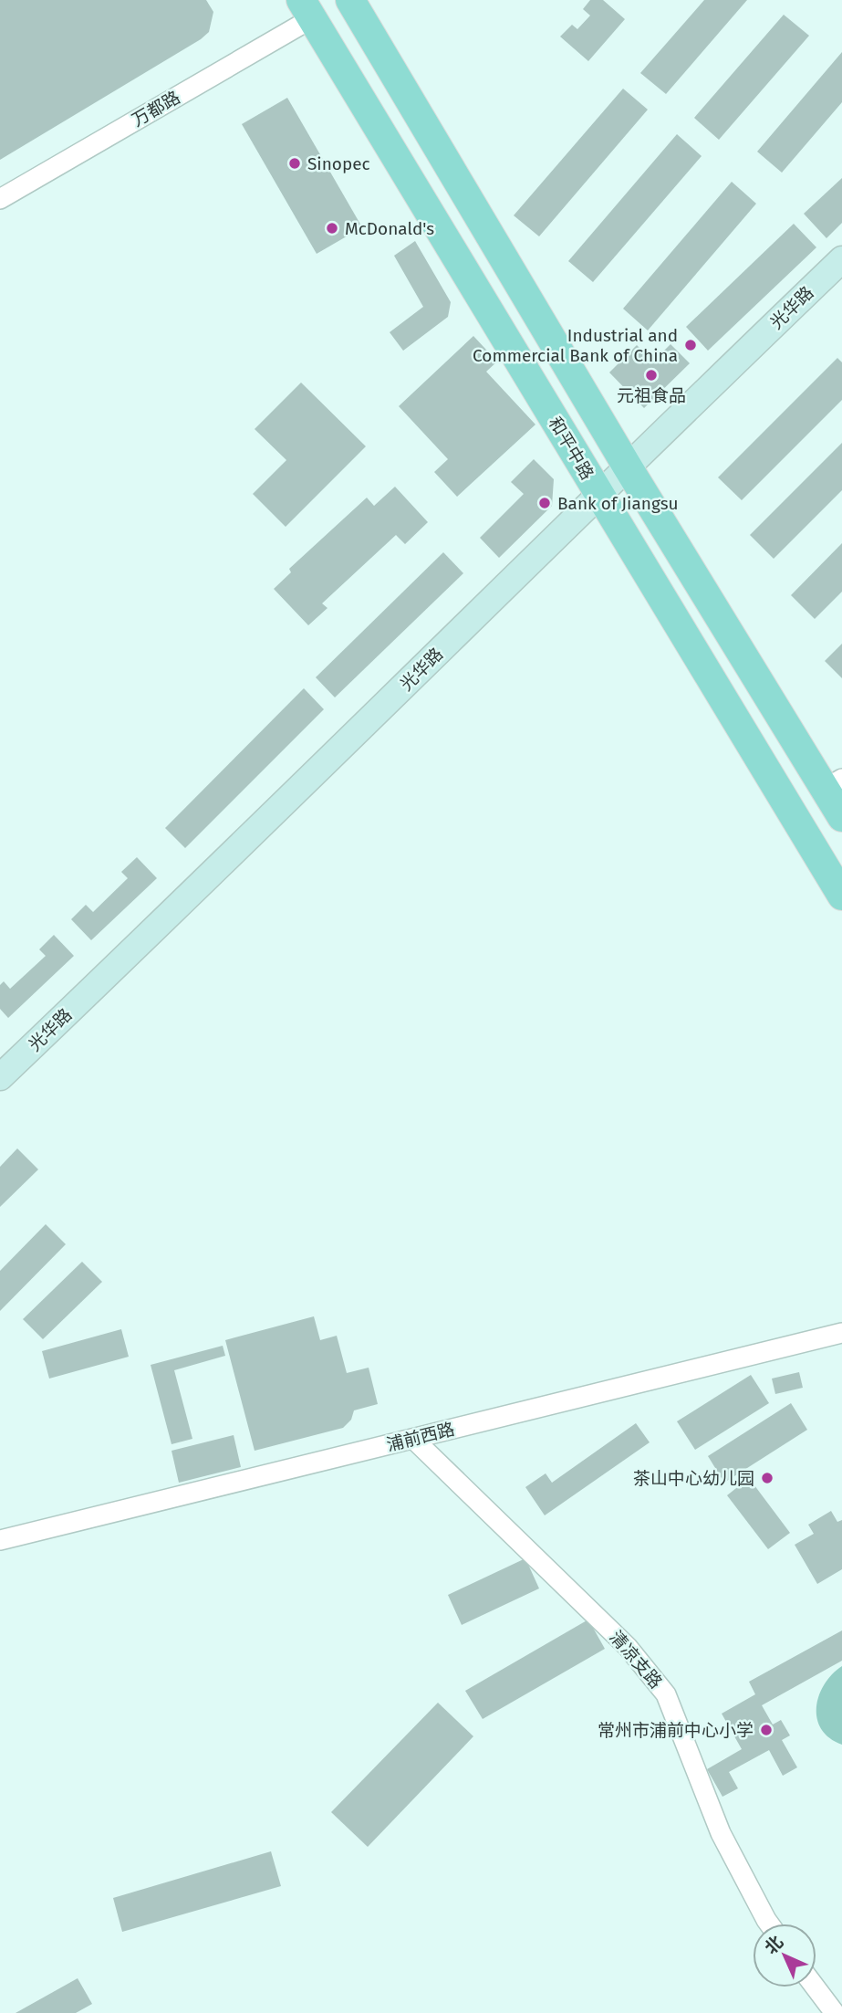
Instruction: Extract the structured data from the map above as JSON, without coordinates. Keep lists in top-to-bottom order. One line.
{"streets":{"main road":["光华路","和平中路"],"street":["万都路","浦前西路","清凉支路"]},"crossings":[["万都路","和平中路"],["光华路","和平中路"],["浦前西路","清凉支路"]],"places":["Sinopec","McDonald's","Industrial and Commercial Bank of China","元祖食品","Bank of Jiangsu","茶山中心幼儿园","常州市浦前中心小学"],"north":"top left"}
